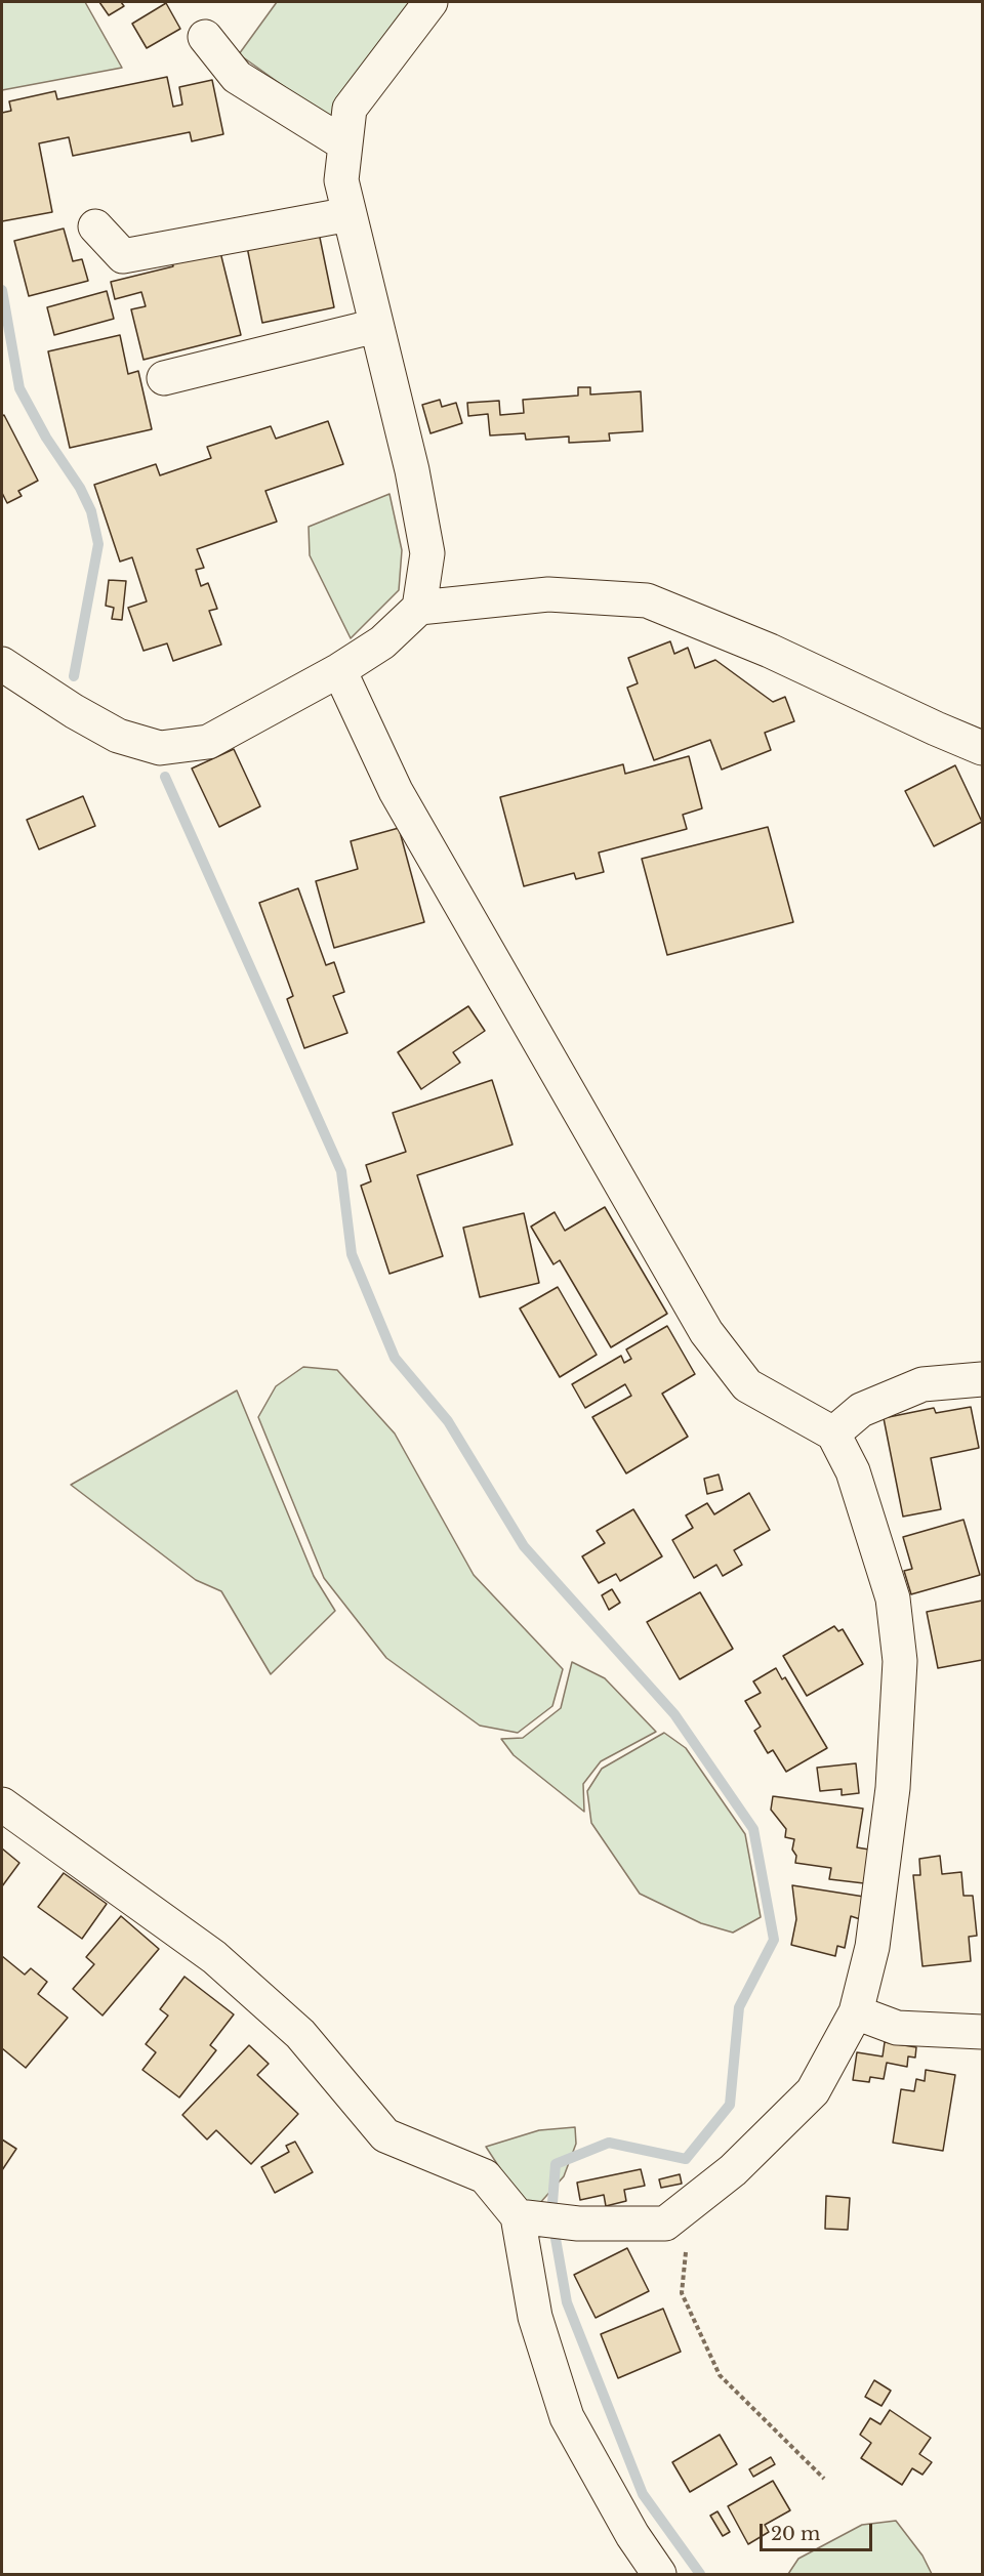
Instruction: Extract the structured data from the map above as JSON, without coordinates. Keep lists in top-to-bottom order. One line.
{"scale_bar":"20 m"}
